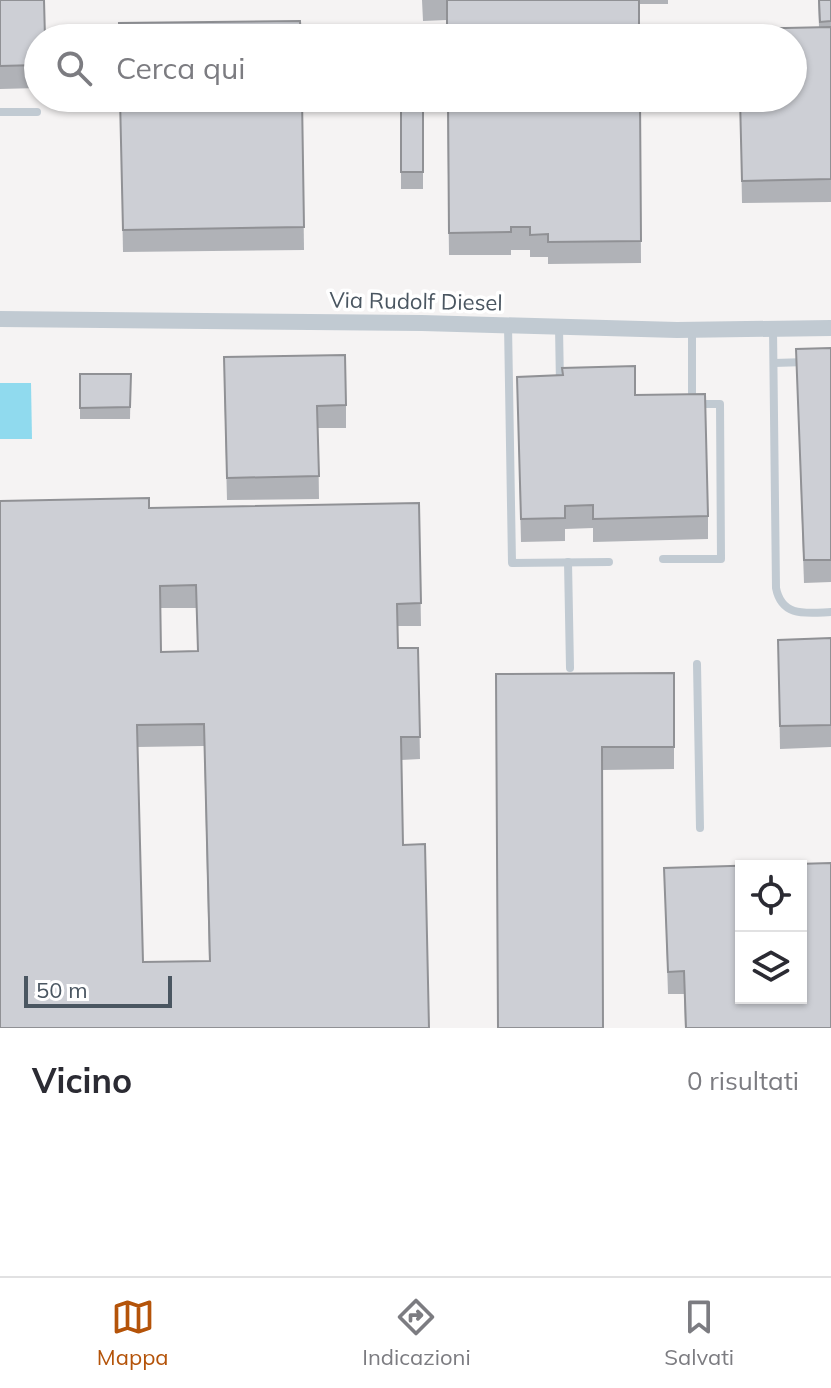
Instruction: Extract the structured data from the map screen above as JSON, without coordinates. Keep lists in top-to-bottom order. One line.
{"streets":{"street":["Via Rudolf Diesel"]},"scale_bar":"50 m","page":{"search":"Cerca qui","scale":"50 m","heading":["Vicino","0 risultati"],"nav":["Mappa","Indicazioni","Salvati"]}}
